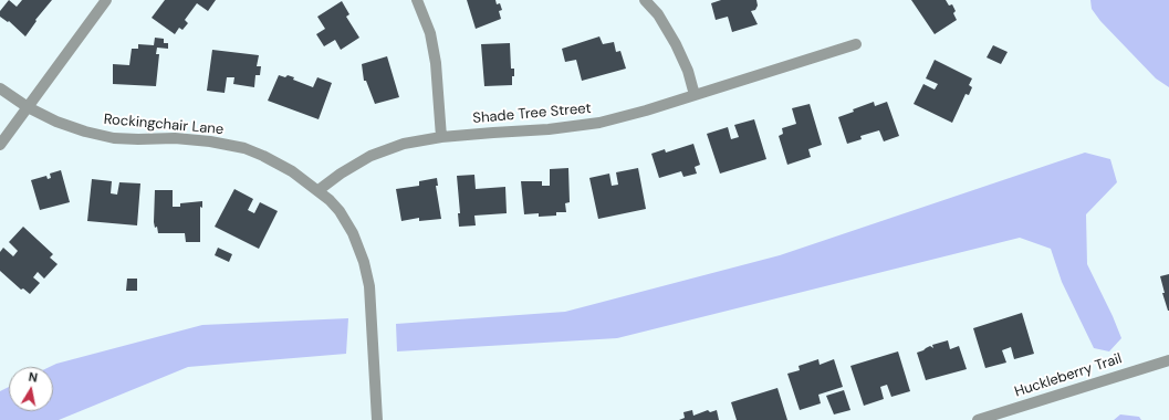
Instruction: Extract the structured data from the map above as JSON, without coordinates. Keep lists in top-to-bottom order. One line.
{"streets":{"street":["Shade Tree Street","Rockingchair Lane","Huckleberry Trail"]},"crossings":[["Shade Tree Street","Rockingchair Lane"]],"north":"top"}
